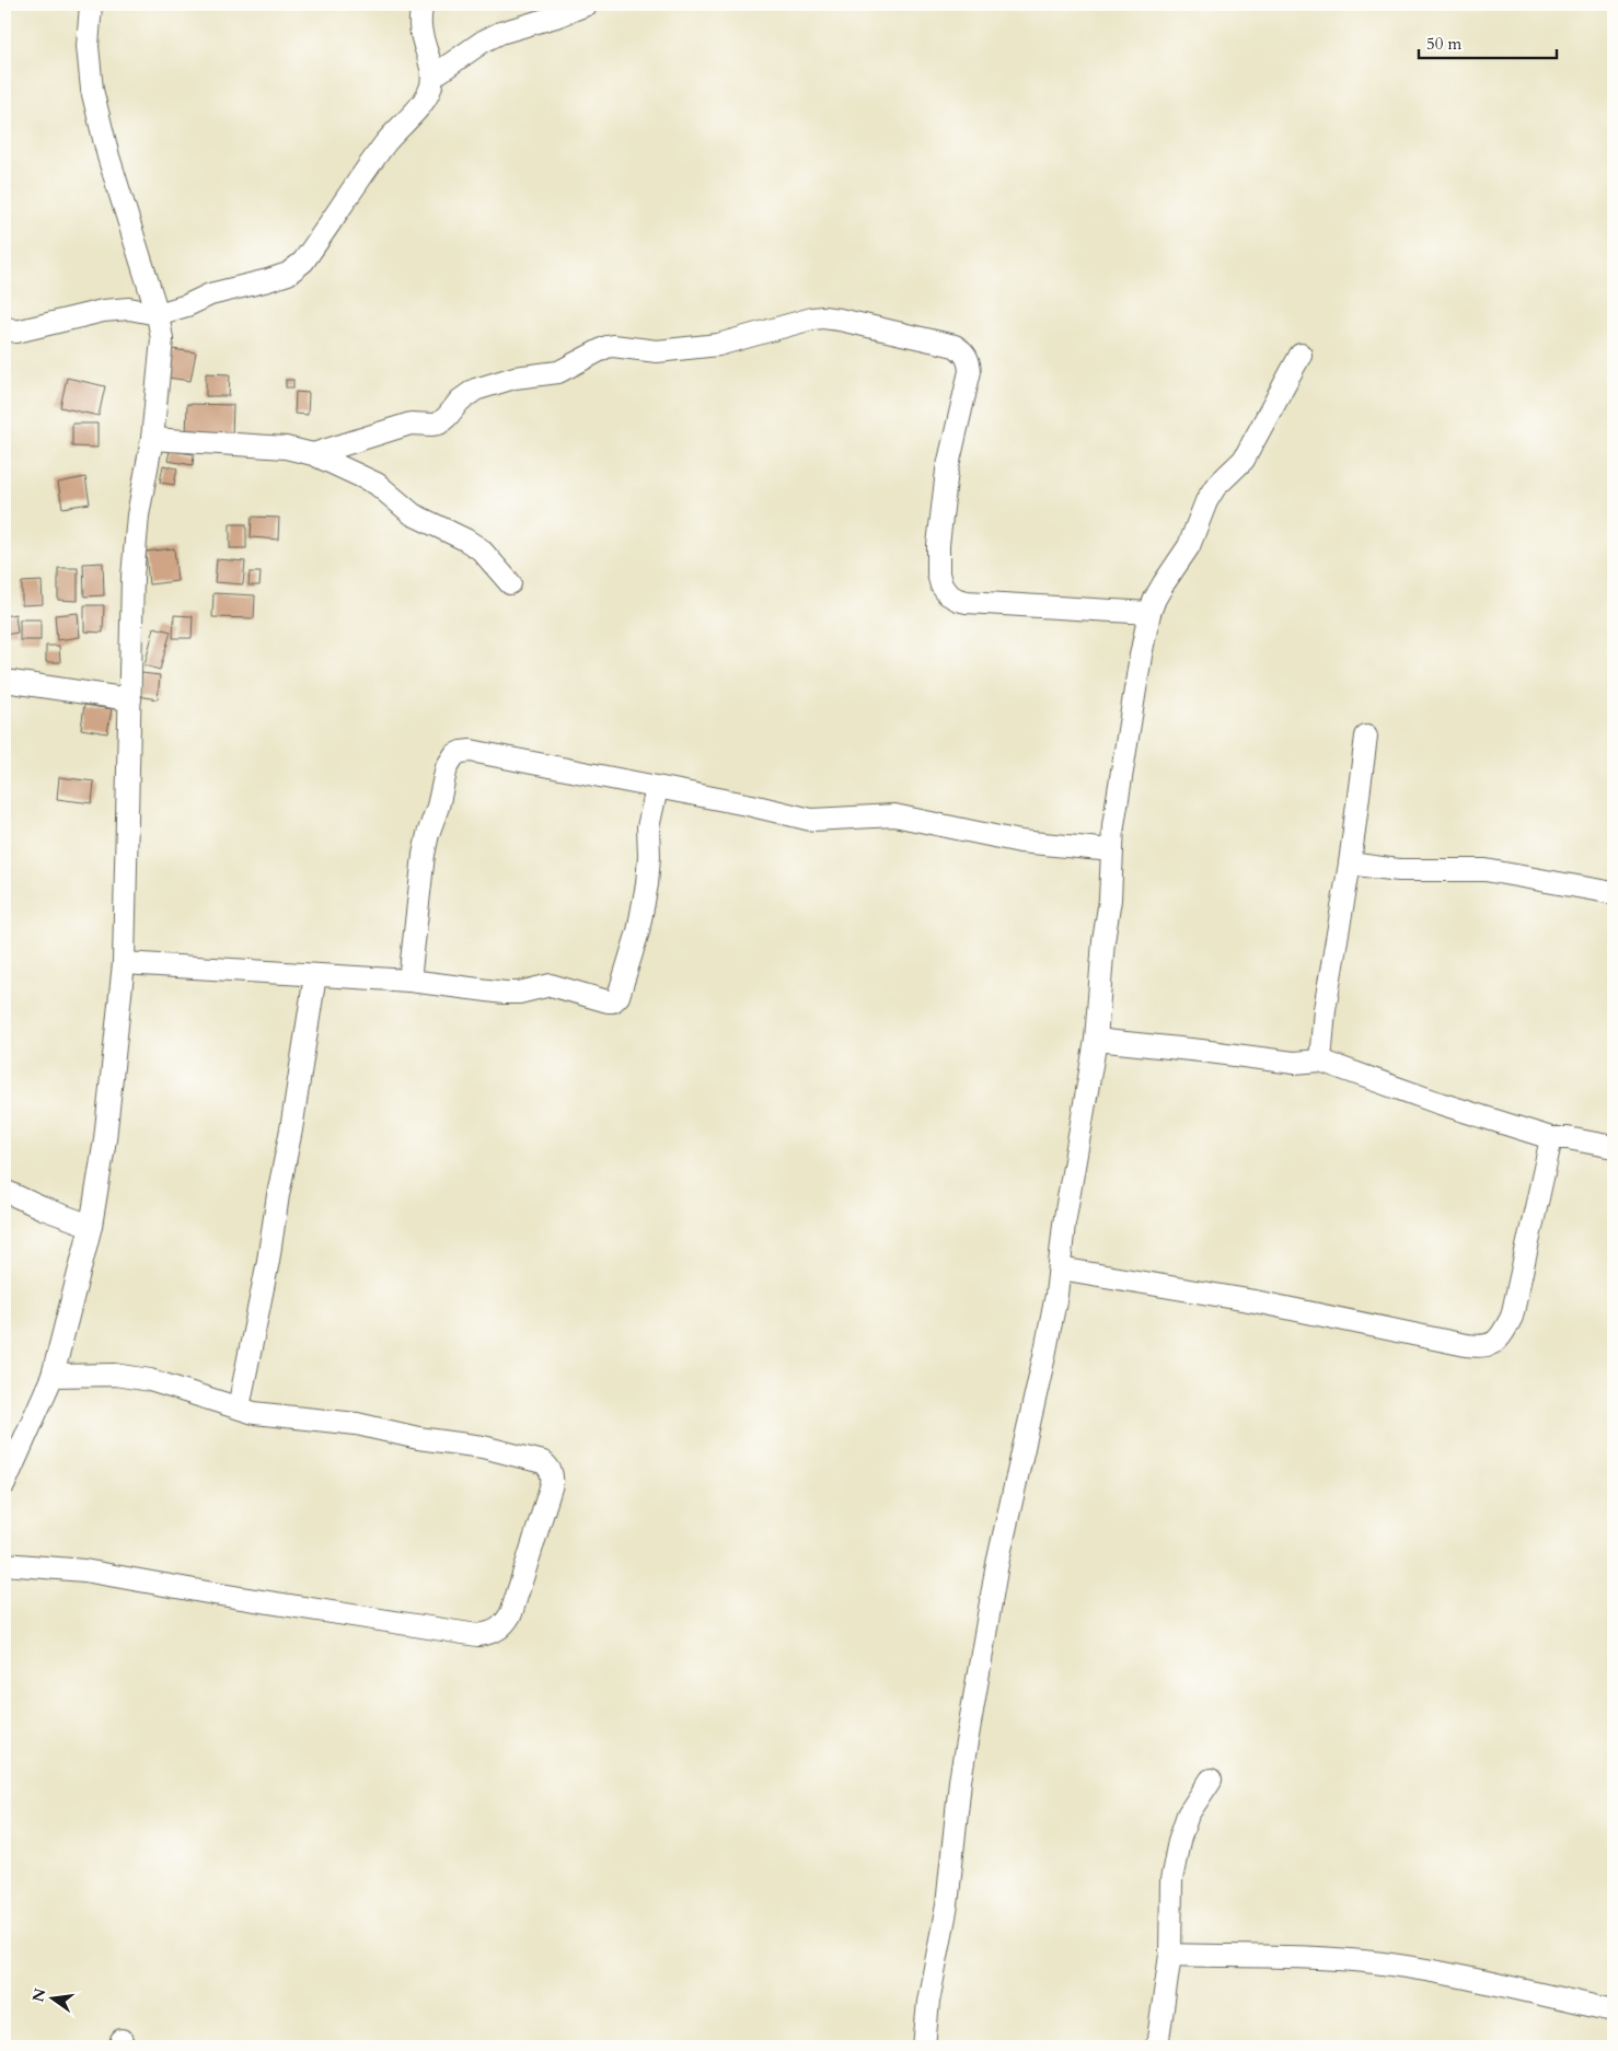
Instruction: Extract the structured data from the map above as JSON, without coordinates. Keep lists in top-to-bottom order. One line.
{"scale_bar":"50 m","north":"left"}
